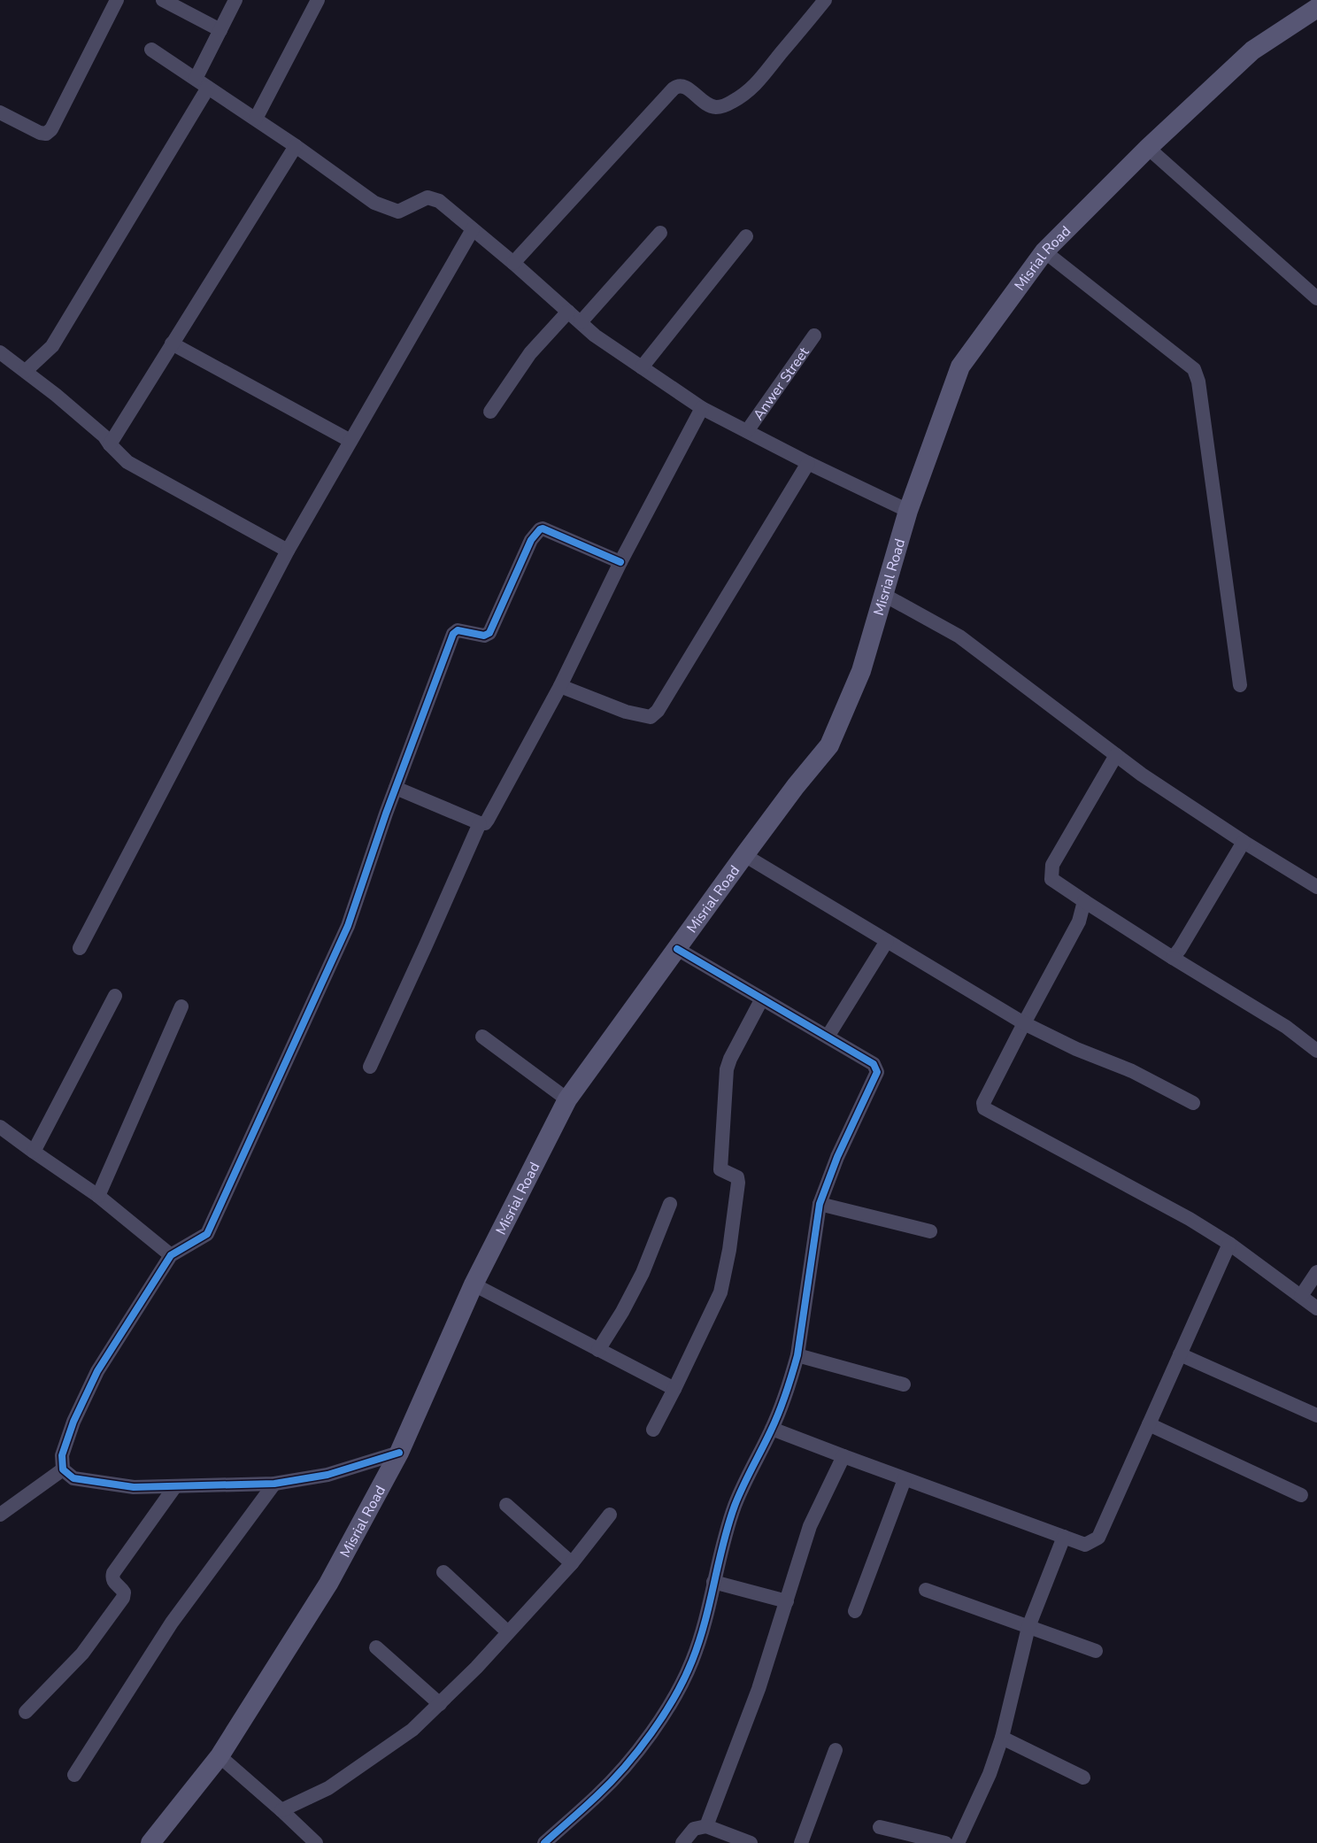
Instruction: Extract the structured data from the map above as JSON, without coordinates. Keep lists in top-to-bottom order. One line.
{"streets":{"main road":["Misrial Road"],"street":["Anwer Street"]}}
